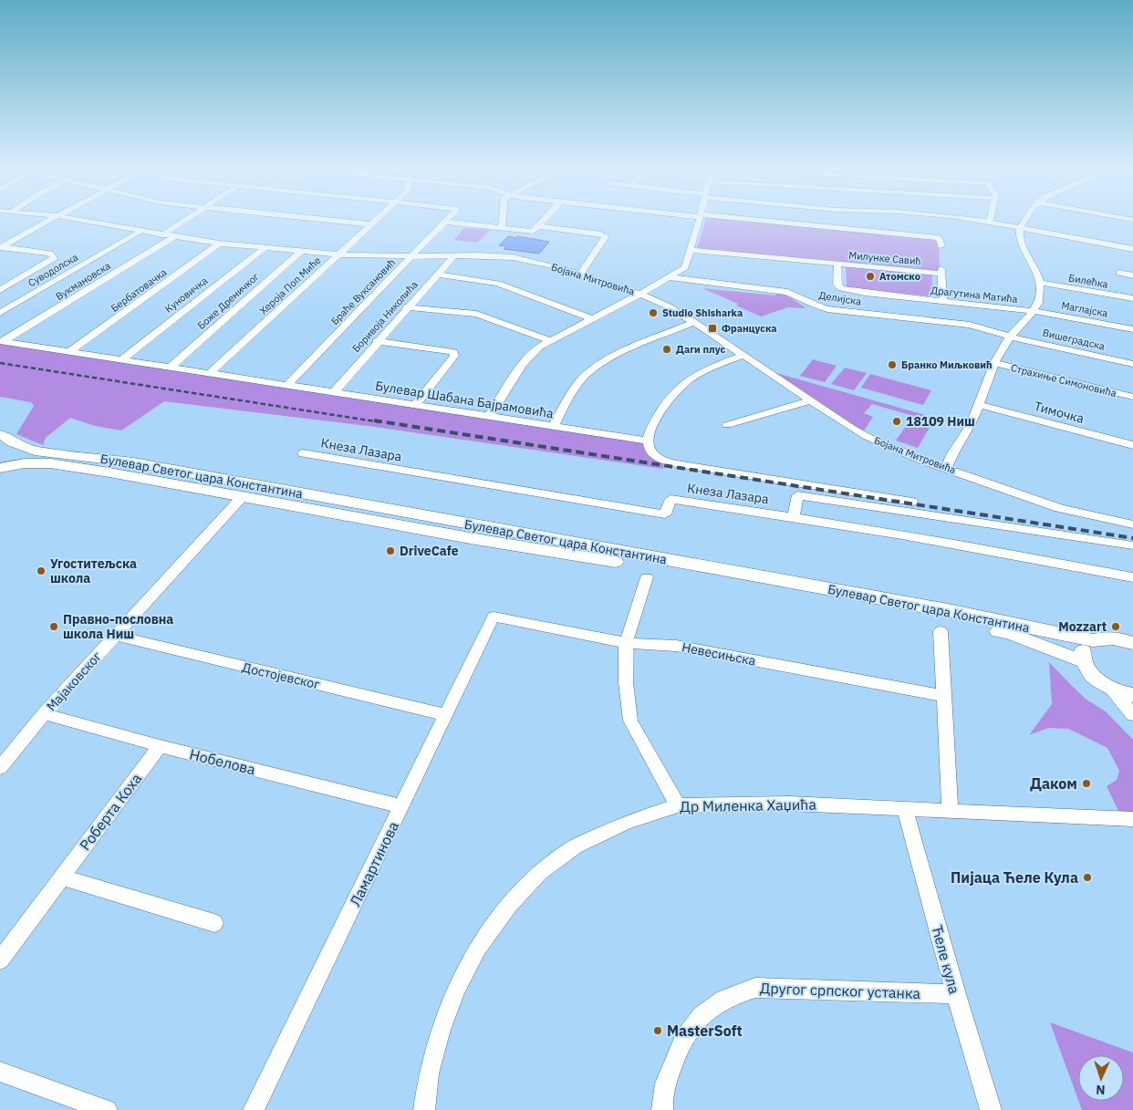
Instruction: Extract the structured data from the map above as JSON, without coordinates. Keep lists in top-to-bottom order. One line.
{"streets":{"main road":["Булевар Светог цара Константина"],"street":["Милунке Савић","Суводолска","Бојана Митровића","Вукмановска","Билећка","Хероја Поп Миће","Бербатовачка","Браће Вуксановић","Куновичка","Драгутина Матића","Делијска","Боже Дреничког","Маглајска","Боривоја Николића","Вишеградска","Страхиње Симоновића","Булевар Шабана Бајрамовића","Тимочка","Кнеза Лазара","Невесињска","Достојевског","Мајаковског","Нобелова","Др Миленка Хаџића","Роберта Коха","Ламартинова","Ћеле кула","Другог српског устанка"]},"crossings":[["Милунке Савић","Драгутина Матића"],["Суводолска","Бојана Митровића"],["Бојана Митровића","Вукмановска"],["Бојана Митровића","Хероја Поп Миће"],["Бојана Митровића","Бербатовачка"],["Бојана Митровића","Браће Вуксановић"],["Бојана Митровића","Куновичка"],["Бојана Митровића","Боже Дреничког"],["Бојана Митровића","Боривоја Николића"],["Вукмановска","Булевар Шабана Бајрамовића"],["Хероја Поп Миће","Булевар Шабана Бајрамовића"],["Бербатовачка","Булевар Шабана Бајрамовића"],["Браће Вуксановић","Булевар Шабана Бајрамовића"],["Куновичка","Булевар Шабана Бајрамовића"],["Драгутина Матића","Маглајска"],["Делијска","Вишеградска"],["Боже Дреничког","Булевар Шабана Бајрамовића"],["Боривоја Николића","Булевар Шабана Бајрамовића"],["Булевар Светог цара Константина","Мајаковског"],["Невесињска","Ламартинова"],["Достојевског","Мајаковског"],["Достојевског","Ламартинова"],["Мајаковског","Нобелова"],["Нобелова","Роберта Коха"],["Нобелова","Ламартинова"],["Др Миленка Хаџића","Ћеле кула"],["Ћеле кула","Другог српског устанка"]],"places":{"other":["Атомско","Studio Shisharka","Даги плус","Бранко Миљковић","18109 Ниш","DriveCafe","Угоститељска школа","Правно-пословна школа Ниш","Mozzart","Даком","Пијаца Ћеле Кула","MasterSoft"],"transit":["Француска"]},"north":"bottom"}
